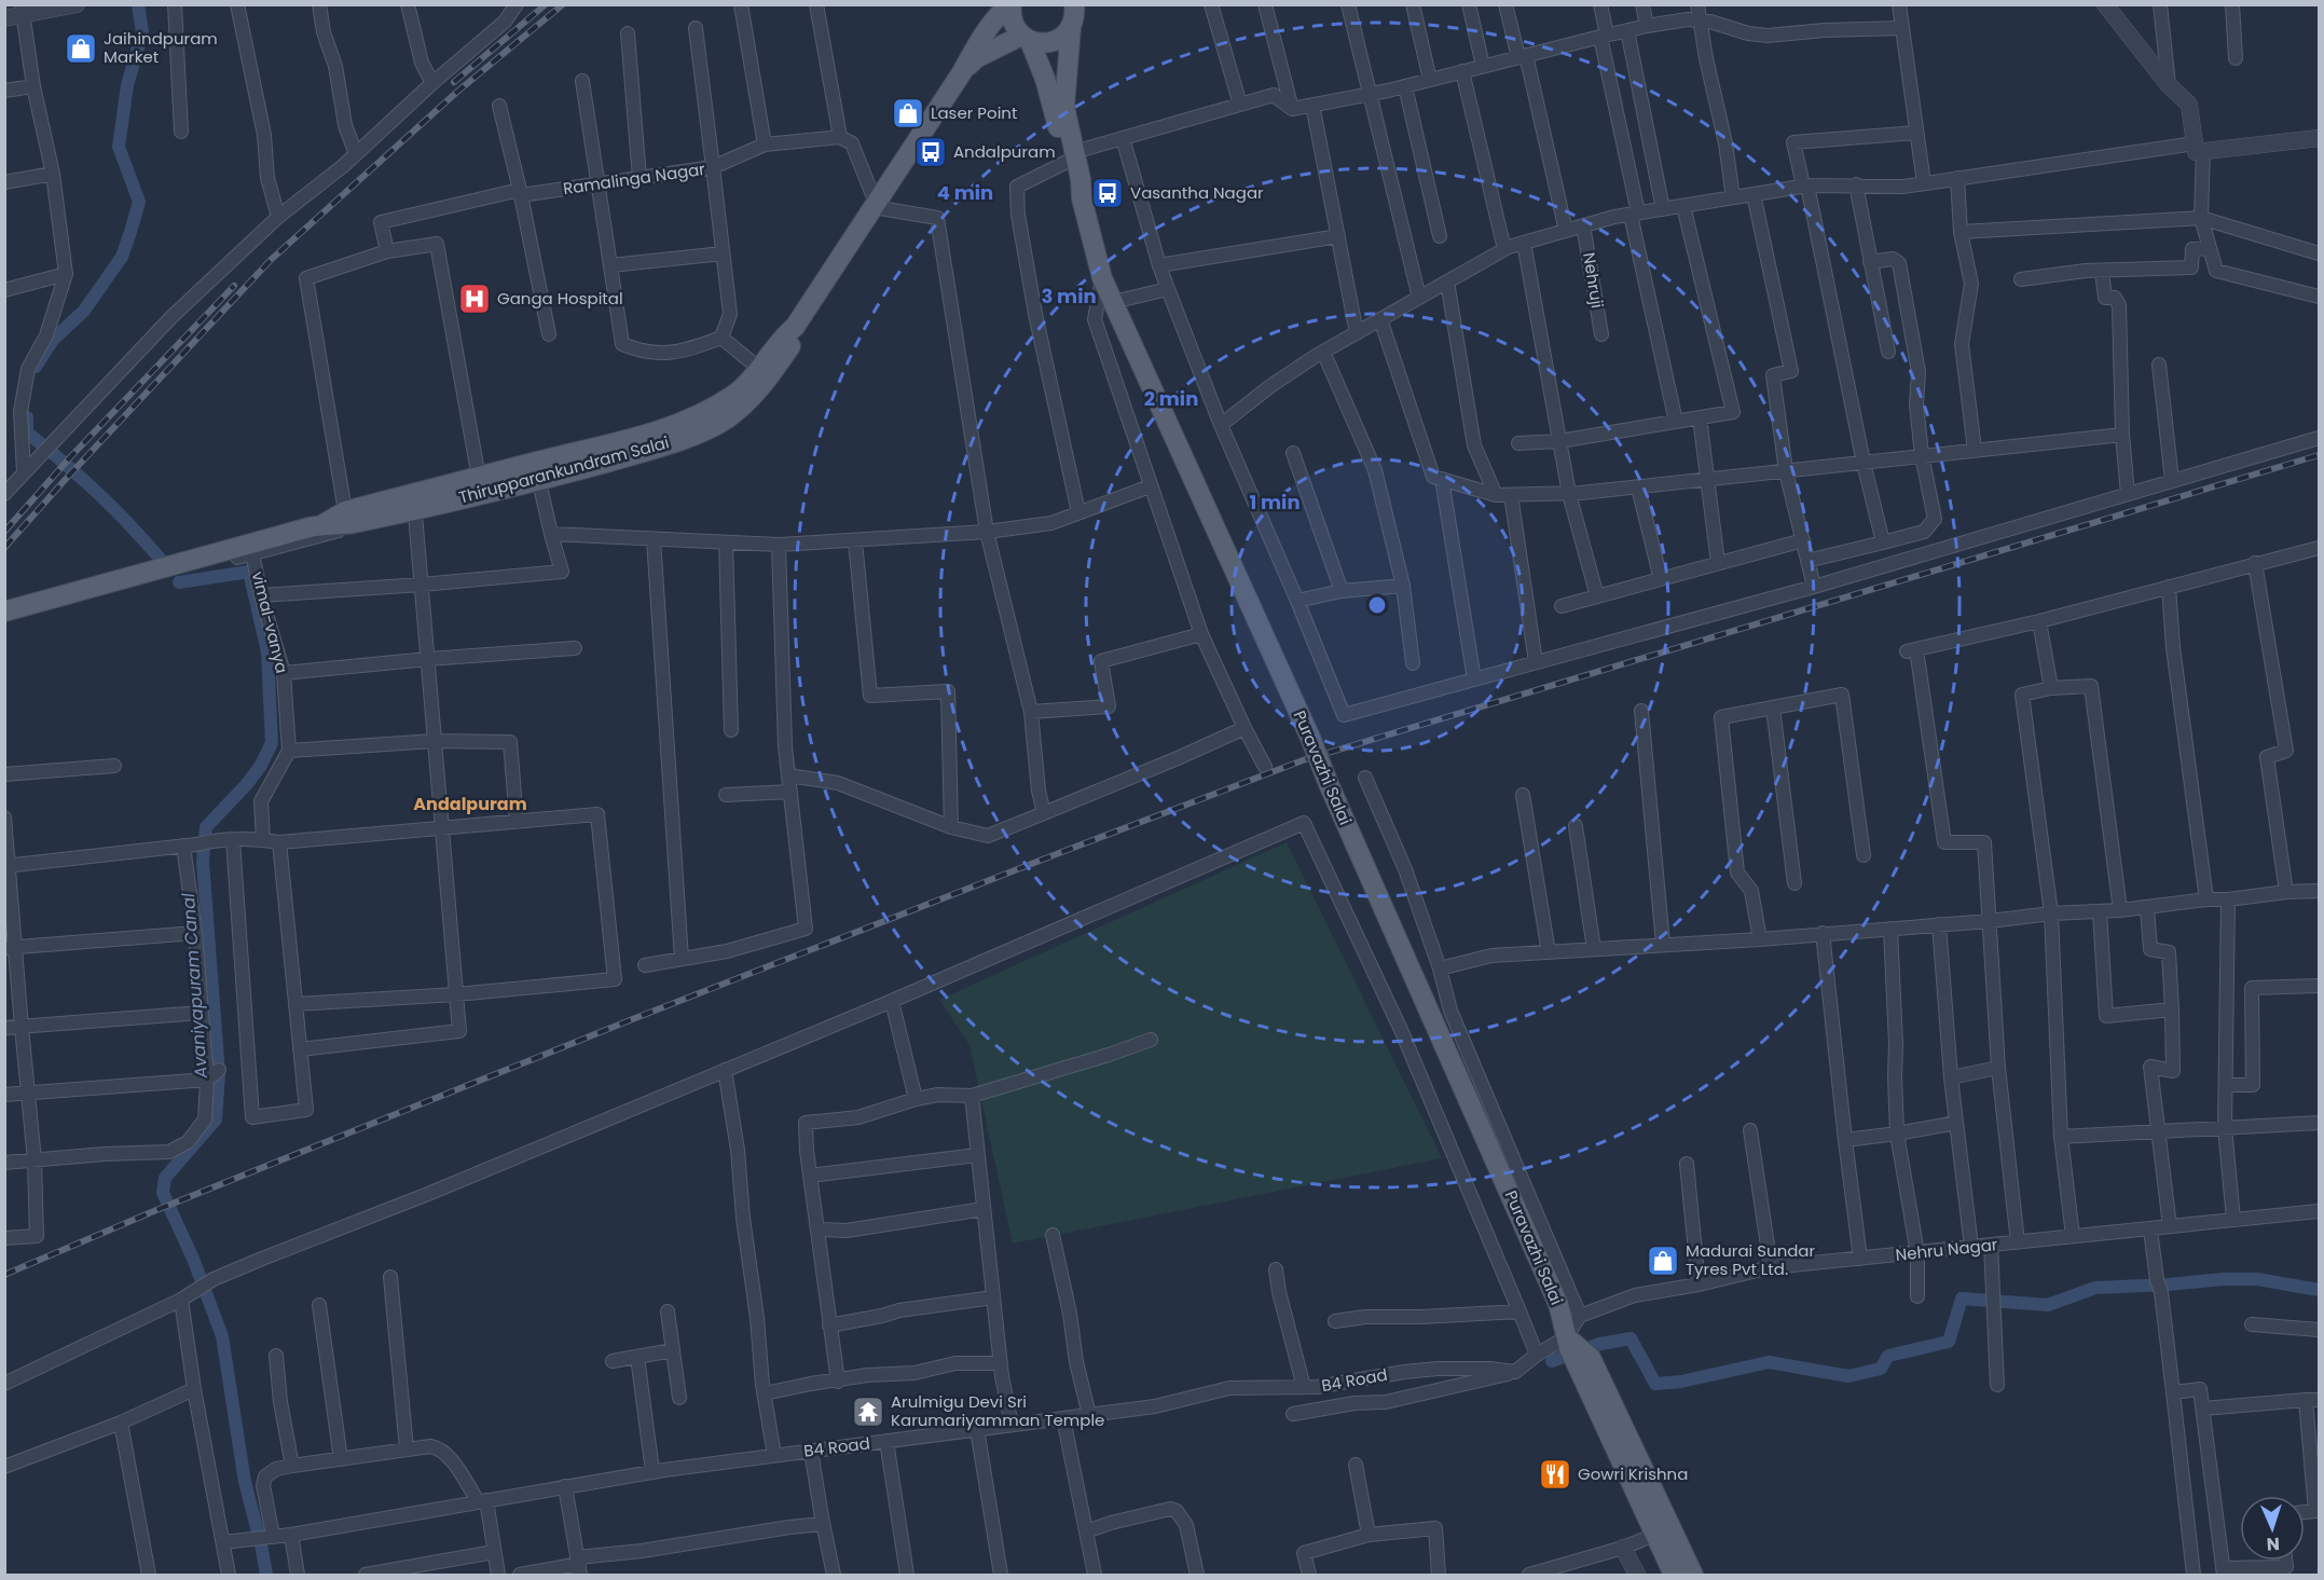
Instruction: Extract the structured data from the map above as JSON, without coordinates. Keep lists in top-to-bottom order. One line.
{"streets":{"main road":["Thirupparankundram Salai","Puravazhi Salai"],"street":["Ramalinga Nagar","Nehruji","vimal-vanya","Nehru Nagar","B4 Road"]},"crossings":[["Thirupparankundram Salai","Puravazhi Salai"]],"districts":["Andalpuram"],"water":["Avaniyapuram Canal"],"places":{"shop":["Jaihindpuram Market","Laser Point","Madurai Sundar Tyres Pvt Ltd."],"bus stop":["Andalpuram","Vasantha Nagar"],"hospital":["Ganga Hospital"],"temple":["Arulmigu Devi Sri Karumariyamman Temple"],"restaurant":["Gowri Krishna"]},"north":"bottom","rings":["4 min","3 min","2 min","1 min"]}
